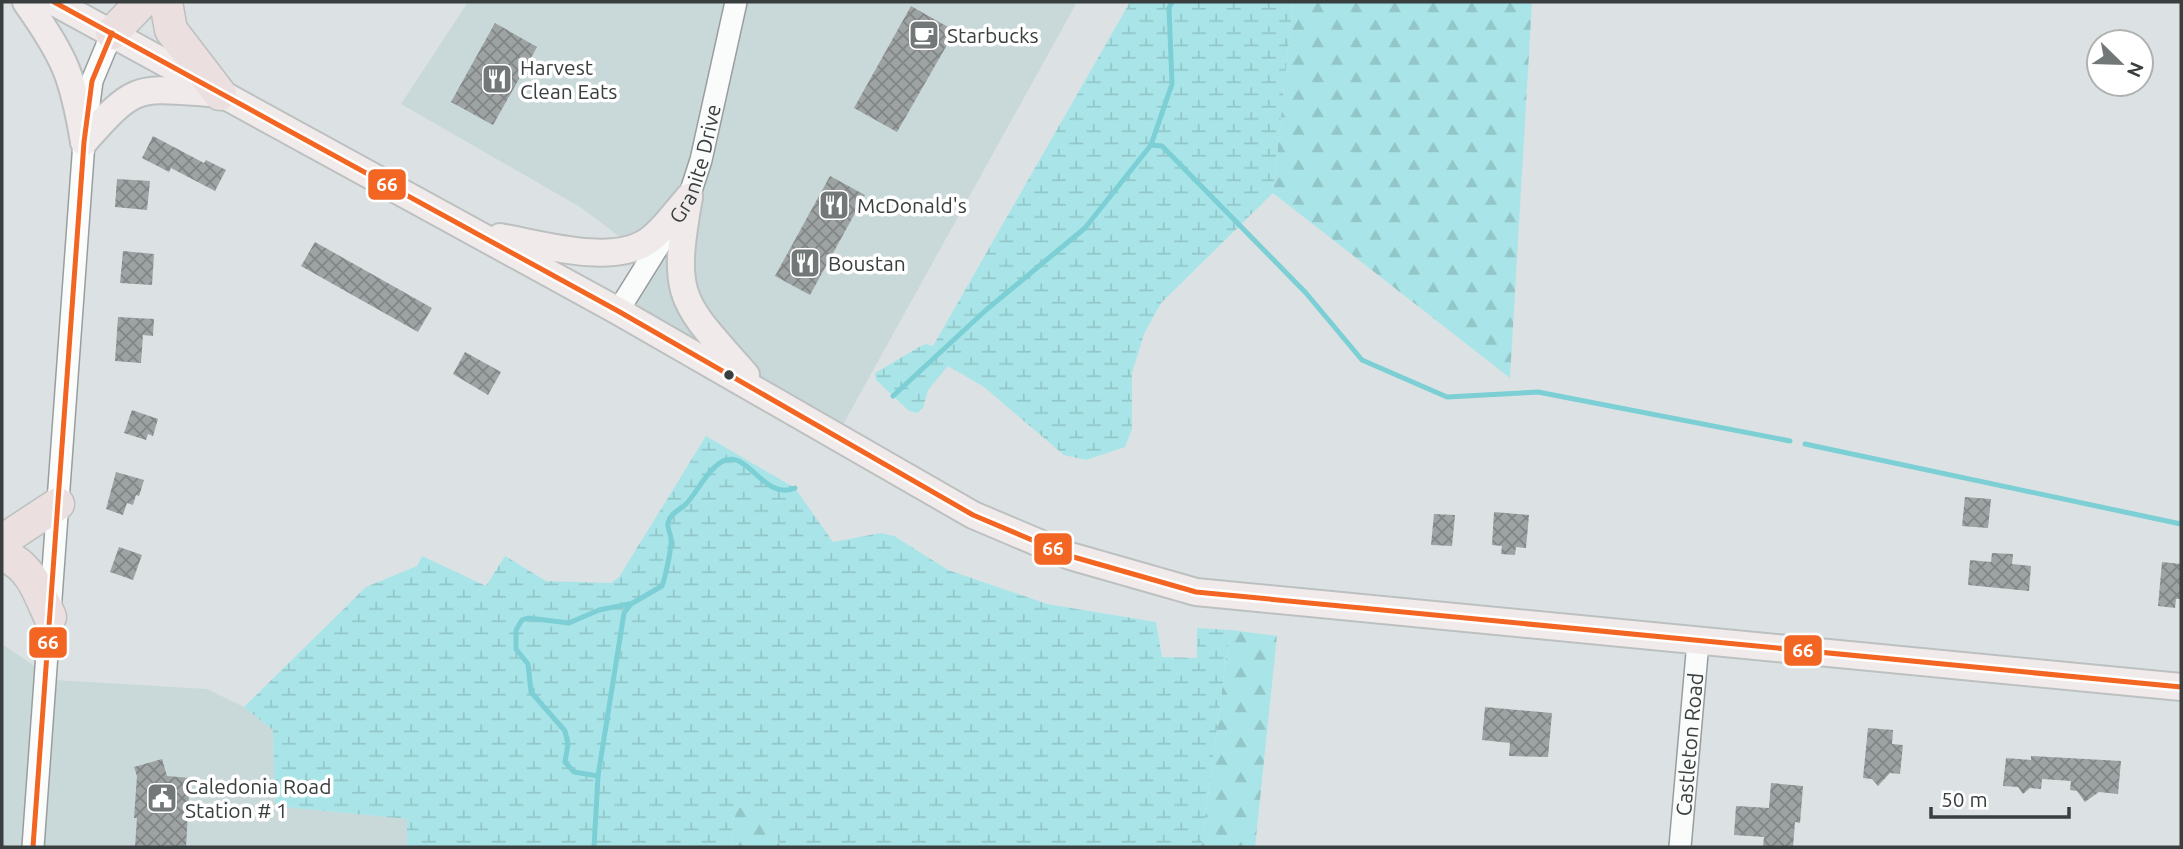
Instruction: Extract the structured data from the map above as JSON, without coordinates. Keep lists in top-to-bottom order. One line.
{"streets":{"street":["Granite Drive","Castleton Road"]},"places":{"cafe":["Starbucks"],"restaurant":["Harvest Clean Eats","McDonald's","Boustan"],"public building":["Caledonia Road Station # 1"]},"lines":["transit line 66"],"scale_bar":"50 m","north":"bottom right"}
